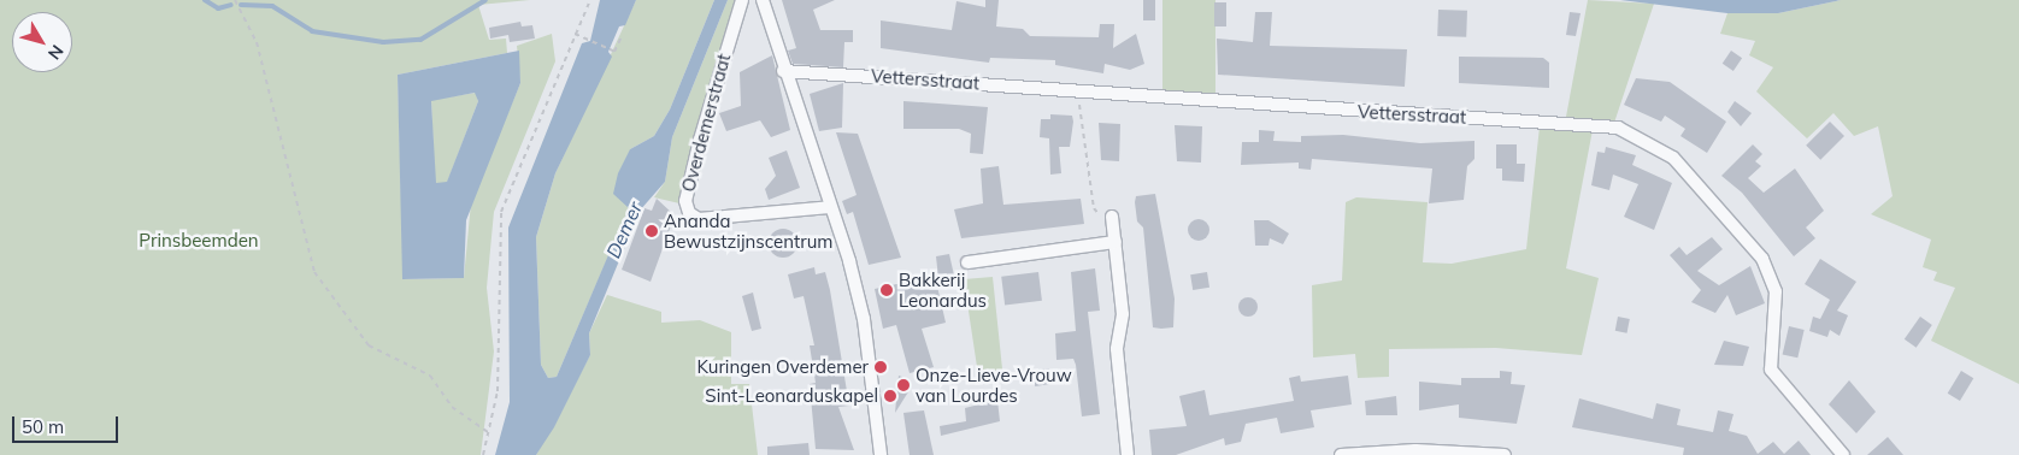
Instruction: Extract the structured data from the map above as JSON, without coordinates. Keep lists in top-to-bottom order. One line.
{"streets":{"street":["Vettersstraat","Overdemerstraat"]},"water":["Demer"],"parks":["Prinsbeemden"],"places":["Ananda Bewustzijnscentrum","Bakkerij Leonardus","Kuringen Overdemer","Onze-Lieve-Vrouw van Lourdes","Sint-Leonarduskapel"],"scale_bar":"50 m","north":"bottom right"}
